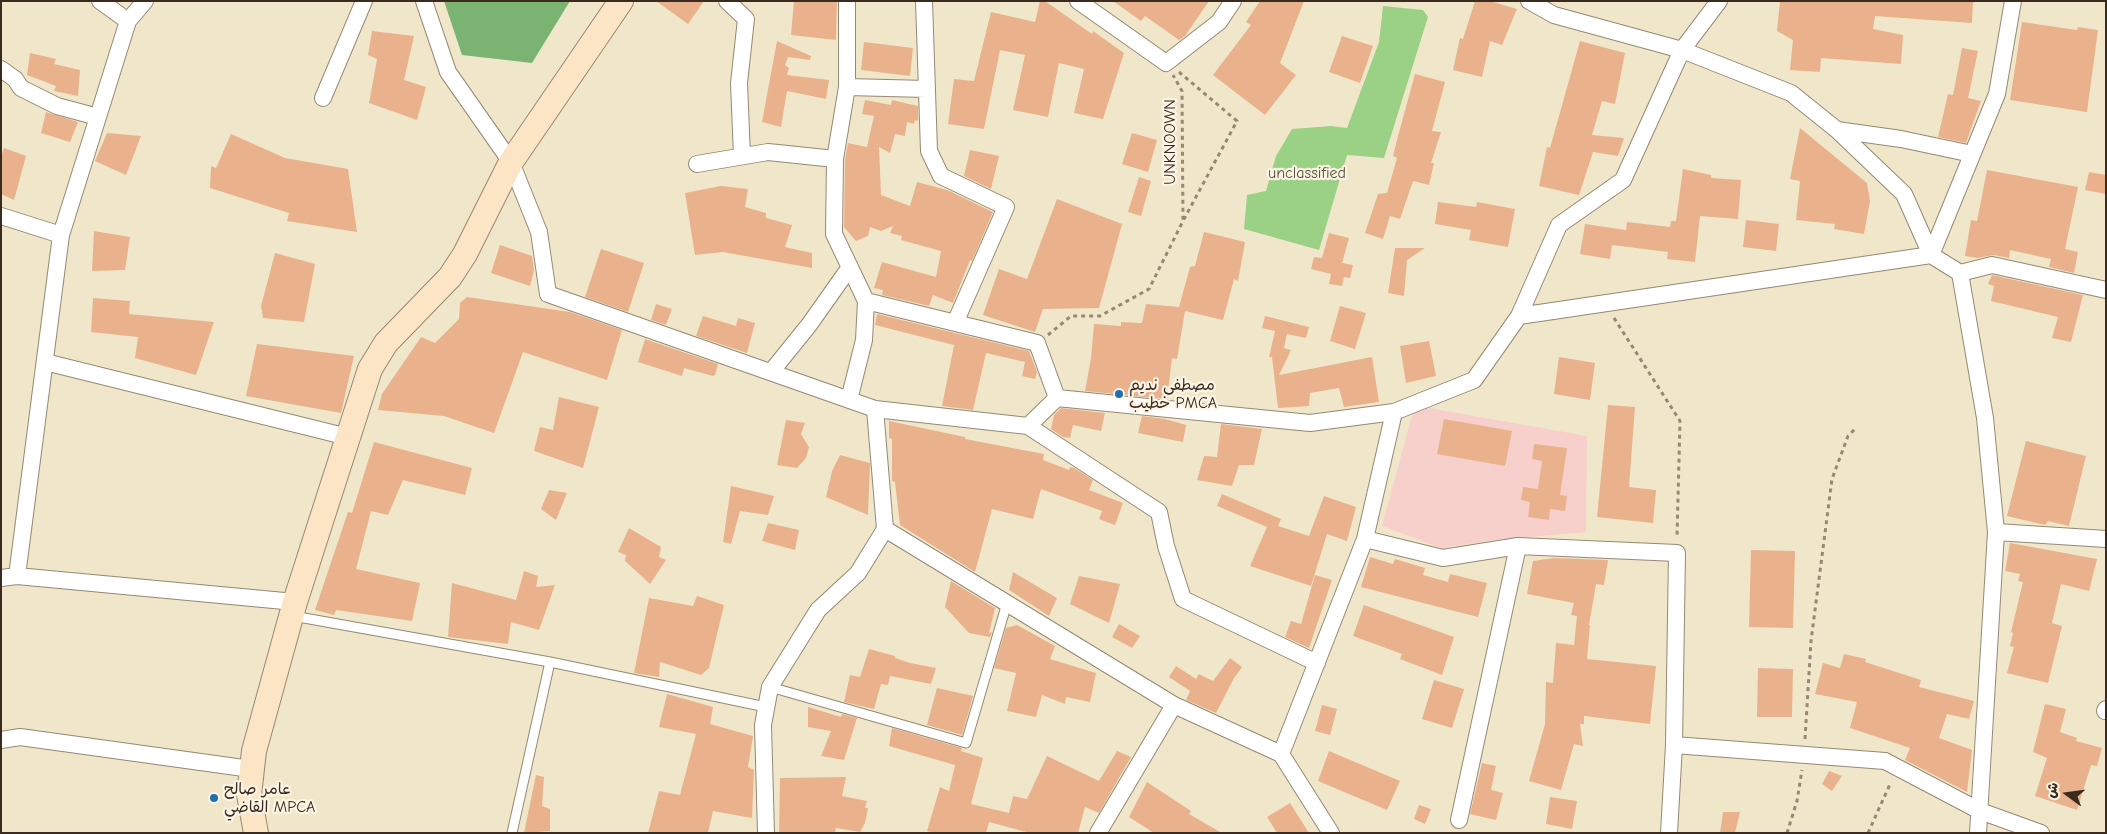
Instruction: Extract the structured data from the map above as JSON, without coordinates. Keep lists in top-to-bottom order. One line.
{"streets":{"path":["UNKNOOWN"]},"parks":["unclassified"],"places":["مصطفى نديم خطيب PMCA","عامر صالح القاضي MPCA"],"north":"left"}
